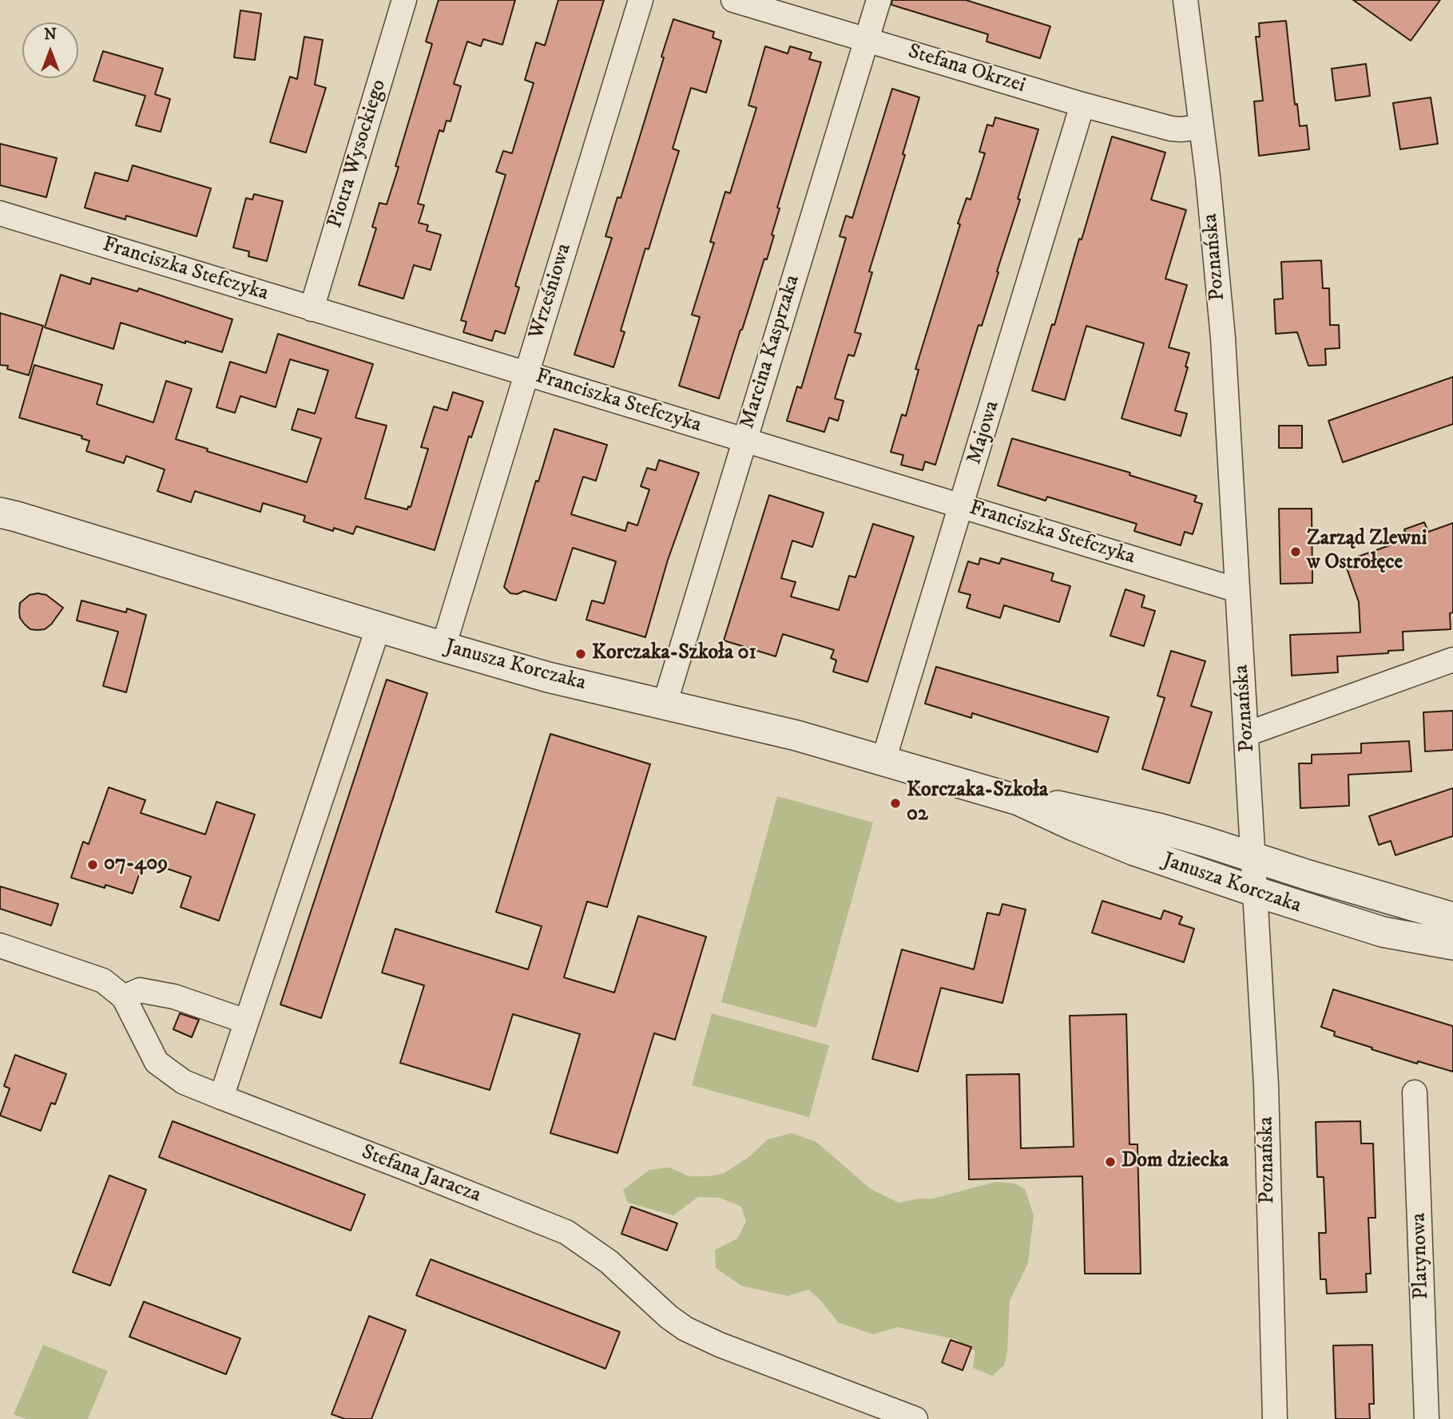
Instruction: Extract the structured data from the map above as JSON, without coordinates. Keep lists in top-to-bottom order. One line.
{"streets":{"street":["Stefana Okrzei","Piotra Wysockiego","Poznańska","Franciszka Stefczyka","Wrześniowa","Marcina Kasprzaka","Majowa","Janusza Korczaka","Stefana Jaracza","Platynowa"]},"crossings":[["Stefana Okrzei","Poznańska"],["Stefana Okrzei","Marcina Kasprzaka"],["Stefana Okrzei","Majowa"],["Piotra Wysockiego","Franciszka Stefczyka"],["Poznańska","Franciszka Stefczyka"],["Poznańska","Janusza Korczaka"],["Franciszka Stefczyka","Wrześniowa"],["Franciszka Stefczyka","Marcina Kasprzaka"],["Franciszka Stefczyka","Majowa"],["Wrześniowa","Janusza Korczaka"],["Marcina Kasprzaka","Janusza Korczaka"],["Majowa","Janusza Korczaka"]],"places":["Zarząd Zlewni w Ostrołęce","Korczaka-Szkoła 01","Korczaka-Szkoła 02","07-409","Dom dziecka"],"north":"top"}
